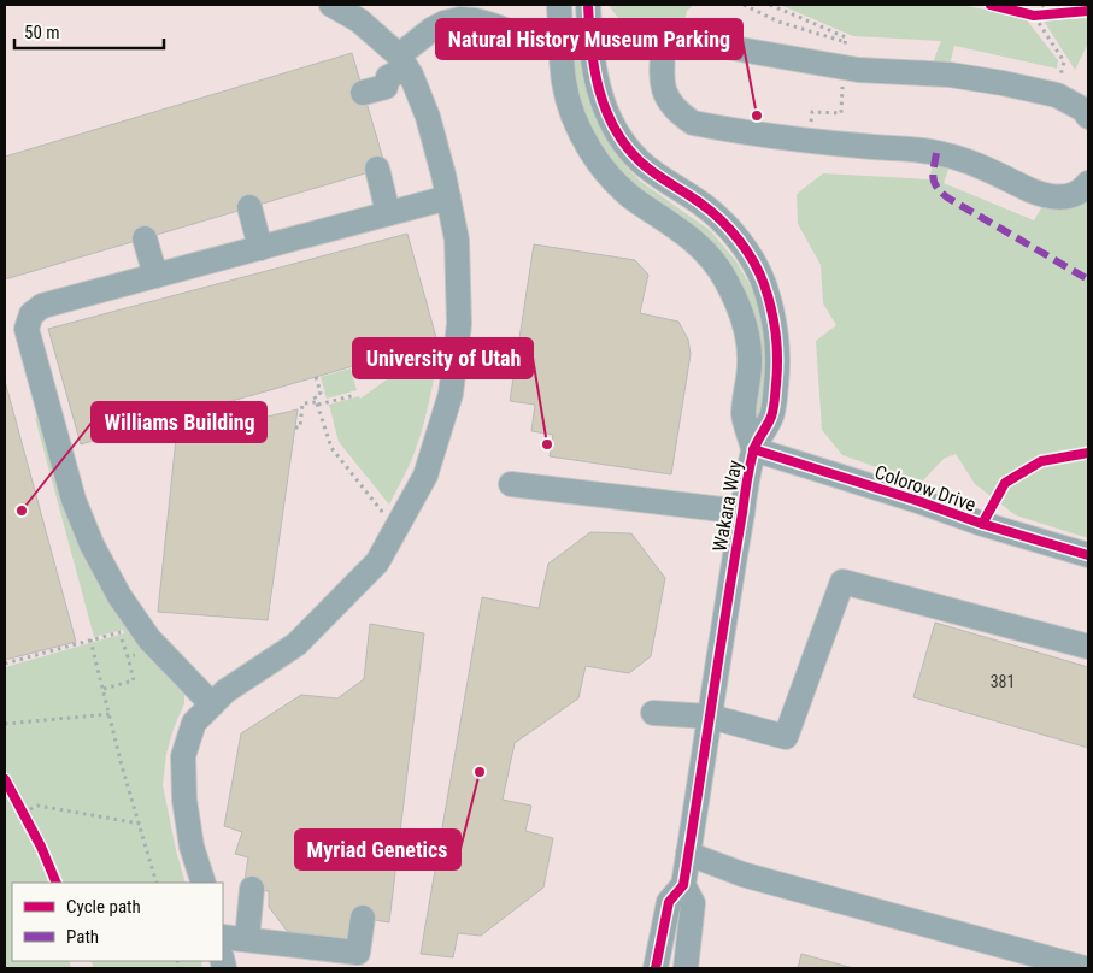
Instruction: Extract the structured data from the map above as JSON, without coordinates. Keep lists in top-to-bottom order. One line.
{"streets":{"street":["Colorow Drive","Wakara Way"]},"crossings":[["Colorow Drive","Wakara Way"]],"places":["Natural History Museum Parking","University of Utah","Williams Building","Myriad Genetics"],"house_numbers":["381"],"legend":["Cycle path","Path"],"scale_bar":"50 m"}
